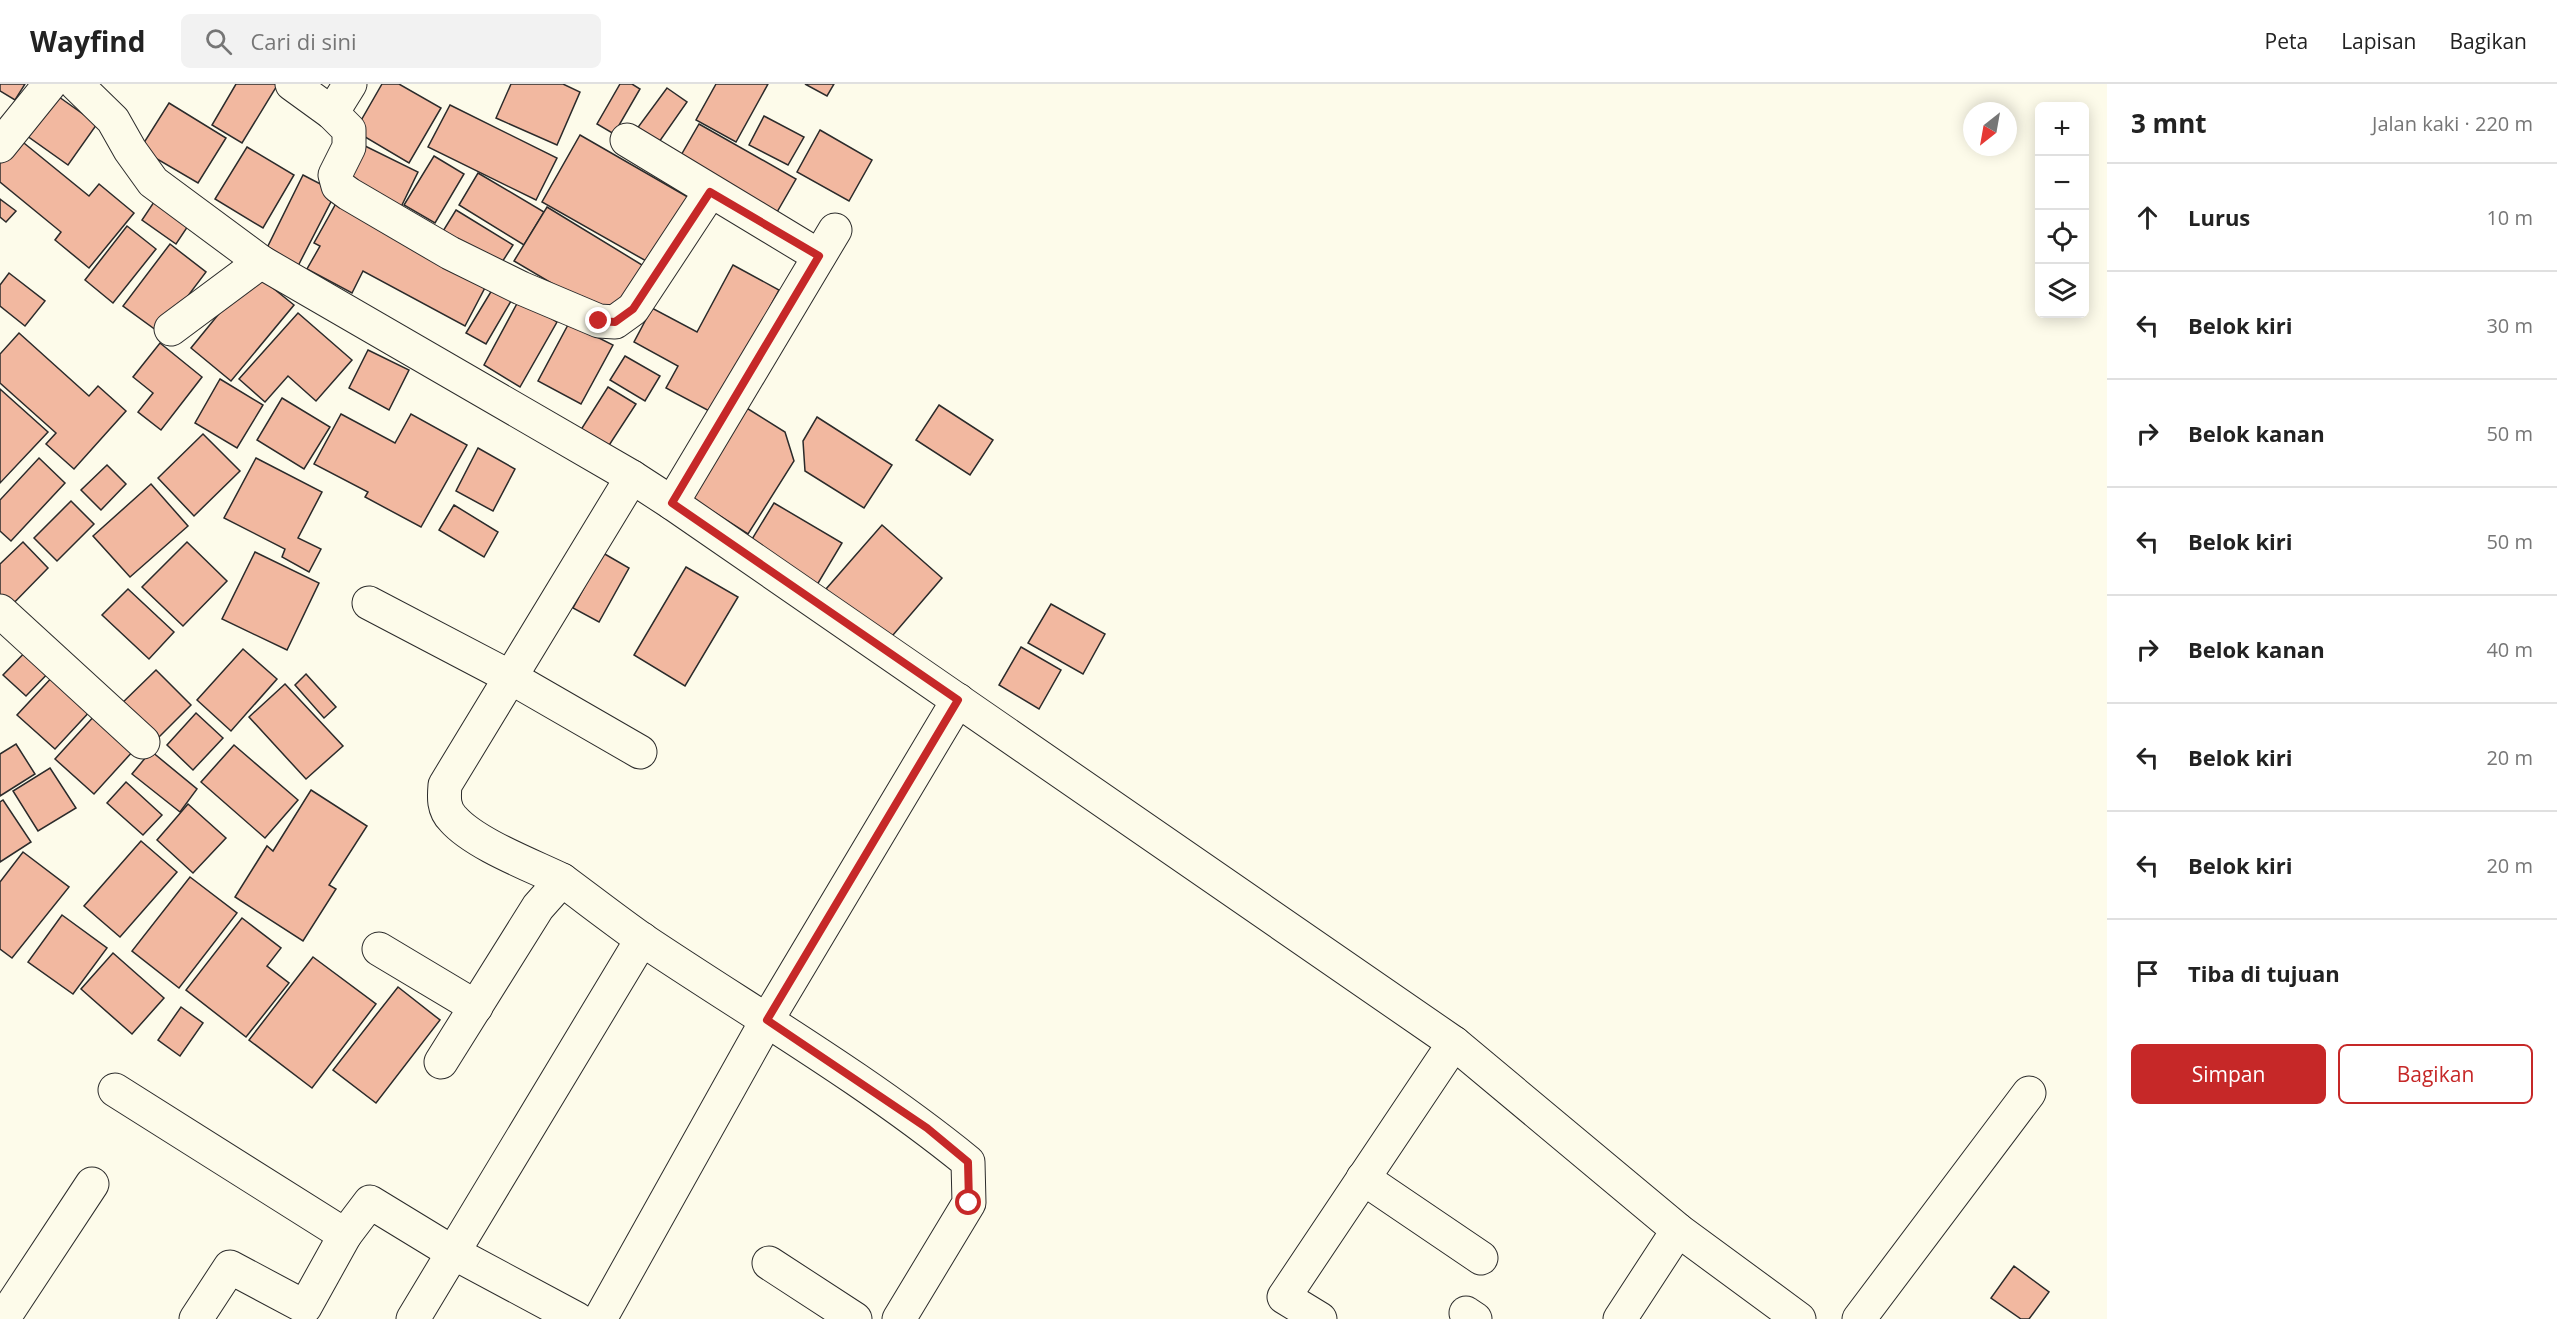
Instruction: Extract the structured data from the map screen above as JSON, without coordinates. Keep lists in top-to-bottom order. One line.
{"north":"bottom left","page":{"header":"Wayfind","search":"Cari di sini","nav":["Peta","Lapisan","Bagikan"],"heading":["3 mnt","Jalan kaki · 220 m"],"map_buttons":["+","−"],"list":[["Lurus","10 m"],["Belok kiri","30 m"],["Belok kanan","50 m"],["Belok kiri","50 m"],["Belok kanan","40 m"],["Belok kiri","20 m"],["Belok kiri","20 m"],"Tiba di tujuan"],"buttons":["Simpan","Bagikan"]}}
